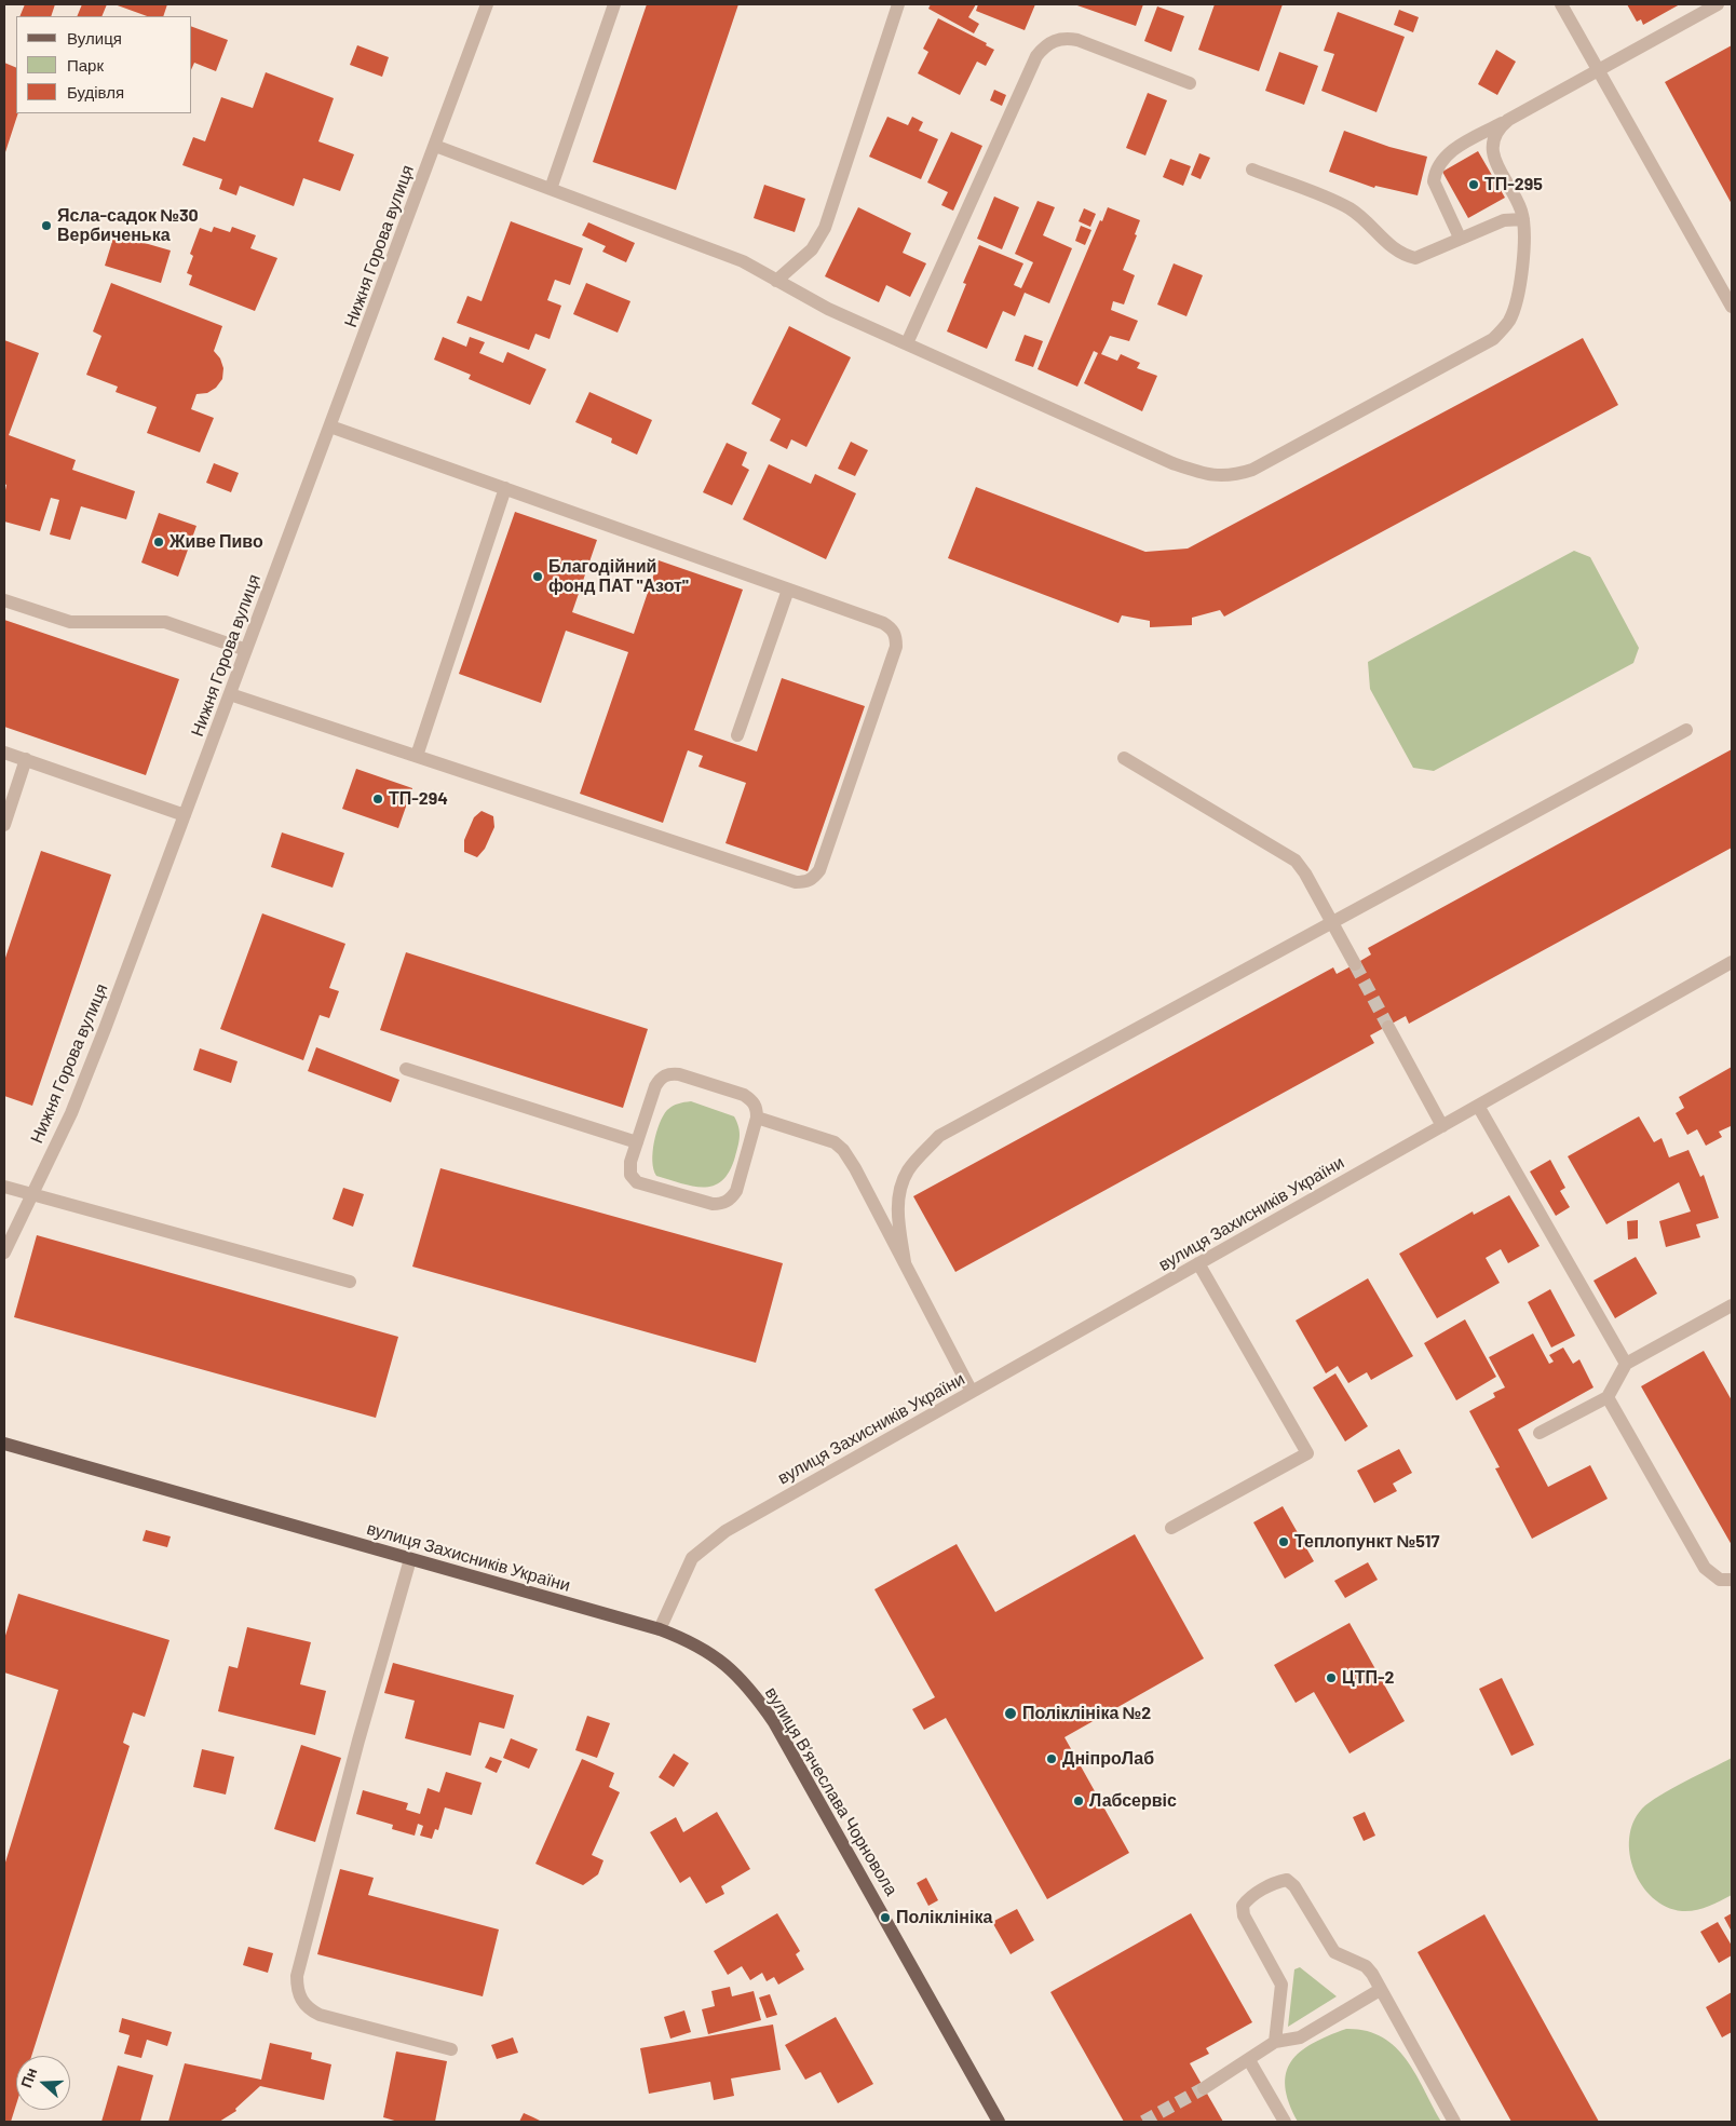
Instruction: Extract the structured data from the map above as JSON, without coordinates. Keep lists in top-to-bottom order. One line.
{"streets":{"main road":["вулиця Захисників України","вулиця Вʼячеслава Чорновола"],"street":["Нижня Горова вулиця"]},"crossings":[["вулиця Захисників України","вулиця Вʼячеслава Чорновола"]],"places":["ТП-295","Ясла-садок №30 Вербиченька","Живе Пиво","Благодійний фонд ПАТ \"Азот\"","ТП-294","Теплопункт №517","ЦТП-2","Поліклініка №2","ДніпроЛаб","Лабсервіс","Поліклініка"],"legend":["Вулиця","Парк","Будівля"],"north":"left"}
